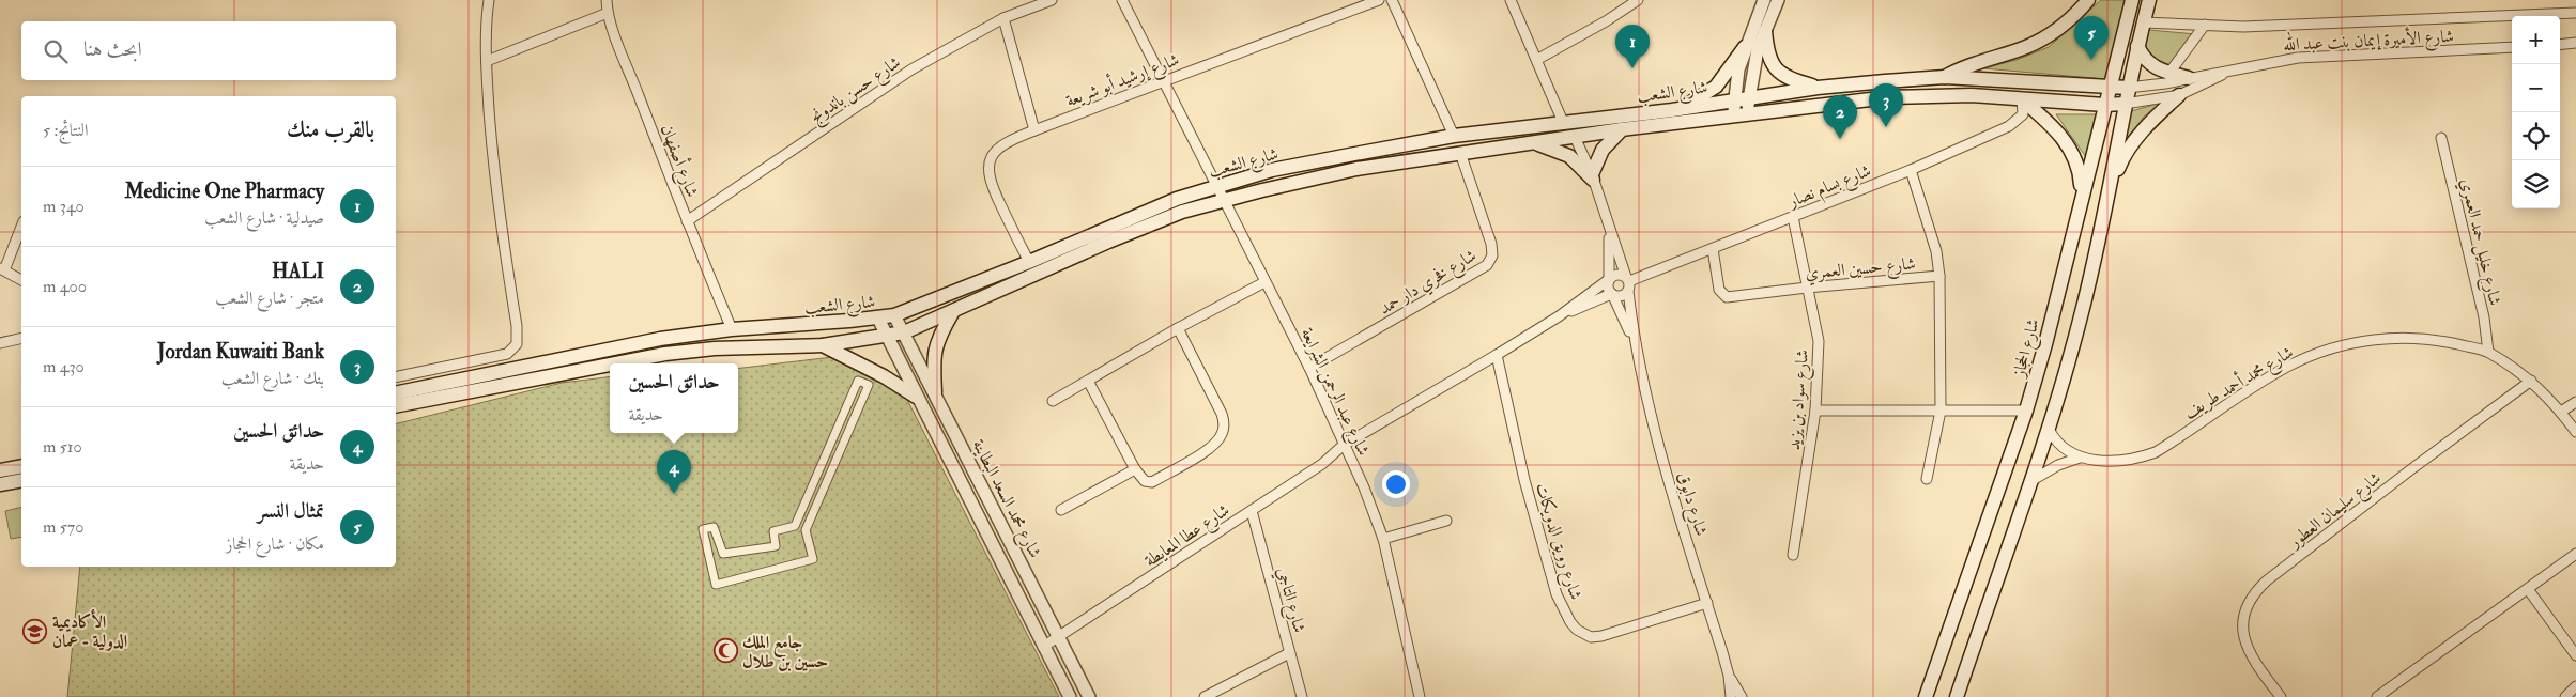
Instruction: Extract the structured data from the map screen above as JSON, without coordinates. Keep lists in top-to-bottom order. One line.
{"streets":{"main road":["شارع الشعب","شارع الحجاز"],"street":["شارع الأميرة إيمان بنت عبد الله","شارع إرشيد أبو شريعة","شارع حسن باندونج","شارع أصفهان","شارع بسام نصار","شارع خليل حمد العمري","شارع حسين العمري","شارع فخري دار حمد","شارع محمد أحمد طريف","شارع عبد الرحمن الشرايعة","شارع سواد بن يزيد","شارع محمد السعد البطاينة","شارع دابوق","شارع سليمان العطور","شارع عطا المعايطة","شارع رويق الدويكات","شارع التاجي"]},"crossings":[["شارع الأميرة إيمان بنت عبد الله","شارع الشعب"],["شارع إرشيد أبو شريعة","شارع الشعب"],["شارع إرشيد أبو شريعة","شارع عبد الرحمن الشرايعة"],["شارع حسن باندونج","شارع أصفهان"],["شارع الشعب","شارع أصفهان"],["شارع الشعب","شارع بسام نصار"],["شارع الشعب","شارع فخري دار حمد"],["شارع الشعب","شارع الحجاز"],["شارع الشعب","شارع عبد الرحمن الشرايعة"],["شارع الشعب","شارع محمد السعد البطاينة"],["شارع الشعب","شارع دابوق"],["شارع بسام نصار","شارع حسين العمري"],["شارع بسام نصار","شارع سواد بن يزيد"],["شارع بسام نصار","شارع دابوق"],["شارع خليل حمد العمري","شارع محمد أحمد طريف"],["شارع حسين العمري","شارع سواد بن يزيد"],["شارع فخري دار حمد","شارع عبد الرحمن الشرايعة"],["شارع محمد أحمد طريف","شارع سليمان العطور"],["شارع عبد الرحمن الشرايعة","شارع عطا المعايطة"],["شارع محمد السعد البطاينة","شارع عطا المعايطة"],["شارع دابوق","شارع رويق الدويكات"],["شارع عطا المعايطة","شارع التاجي"]],"places":{"school or university":["الأكاديمية الدولية - عمان"],"mosque":["جامع الملك حسين بن طلال"]},"page":{"map_buttons":["+","−"],"pins":["5","1","3","2","4"],"search":"ابحث هنا","heading":["بالقرب منك","النتائج: 5"],"list":[{"mark":"1","name":"Medicine One Pharmacy","note":"صيدلية · شارع الشعب","value":"340 m"},{"mark":"2","name":"HALI","note":"متجر · شارع الشعب","value":"400 m"},{"mark":"3","name":"Jordan Kuwaiti Bank","note":"بنك · شارع الشعب","value":"430 m"},{"mark":"4","name":"حدائق الحسين","note":"حديقة","value":"510 m"},{"mark":"5","name":"تمثال النسر","note":"مكان · شارع الحجاز","value":"570 m"}],"popup":["حدائق الحسين","حديقة"]}}
